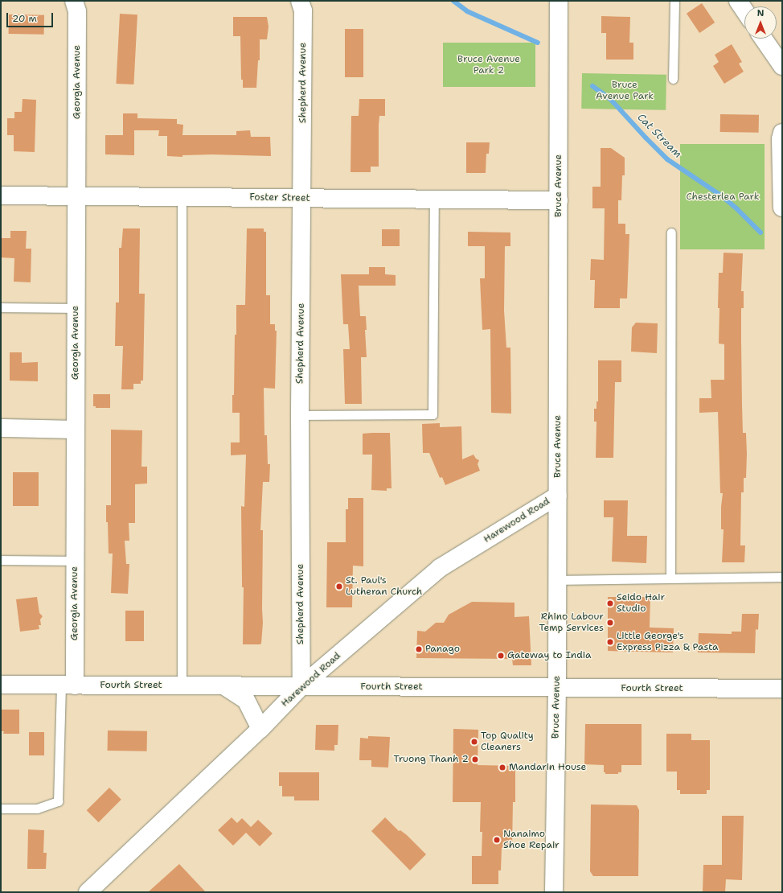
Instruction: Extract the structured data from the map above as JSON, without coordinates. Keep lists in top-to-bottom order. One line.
{"streets":{"street":["Georgia Avenue","Shepherd Avenue","Bruce Avenue","Foster Street","Harewood Road","Fourth Street"]},"crossings":[["Georgia Avenue","Foster Street"],["Georgia Avenue","Fourth Street"],["Shepherd Avenue","Foster Street"],["Shepherd Avenue","Harewood Road"],["Shepherd Avenue","Fourth Street"],["Bruce Avenue","Foster Street"],["Bruce Avenue","Harewood Road"],["Bruce Avenue","Fourth Street"],["Harewood Road","Fourth Street"]],"water":["Cat Stream"],"parks":["Bruce Avenue Park 2","Bruce Avenue Park","Chesterlea Park"],"places":["St. Paul's Lutheran Church","Seido Hair Studio","Rhino Labour Temp Services","Little George's Express Pizza & Pasta","Panago","Gateway to India","Top Quality Cleaners","Truong Thanh 2","Mandarin House","Nanaimo Shoe Repair"],"scale_bar":"20 m","north":"top"}
